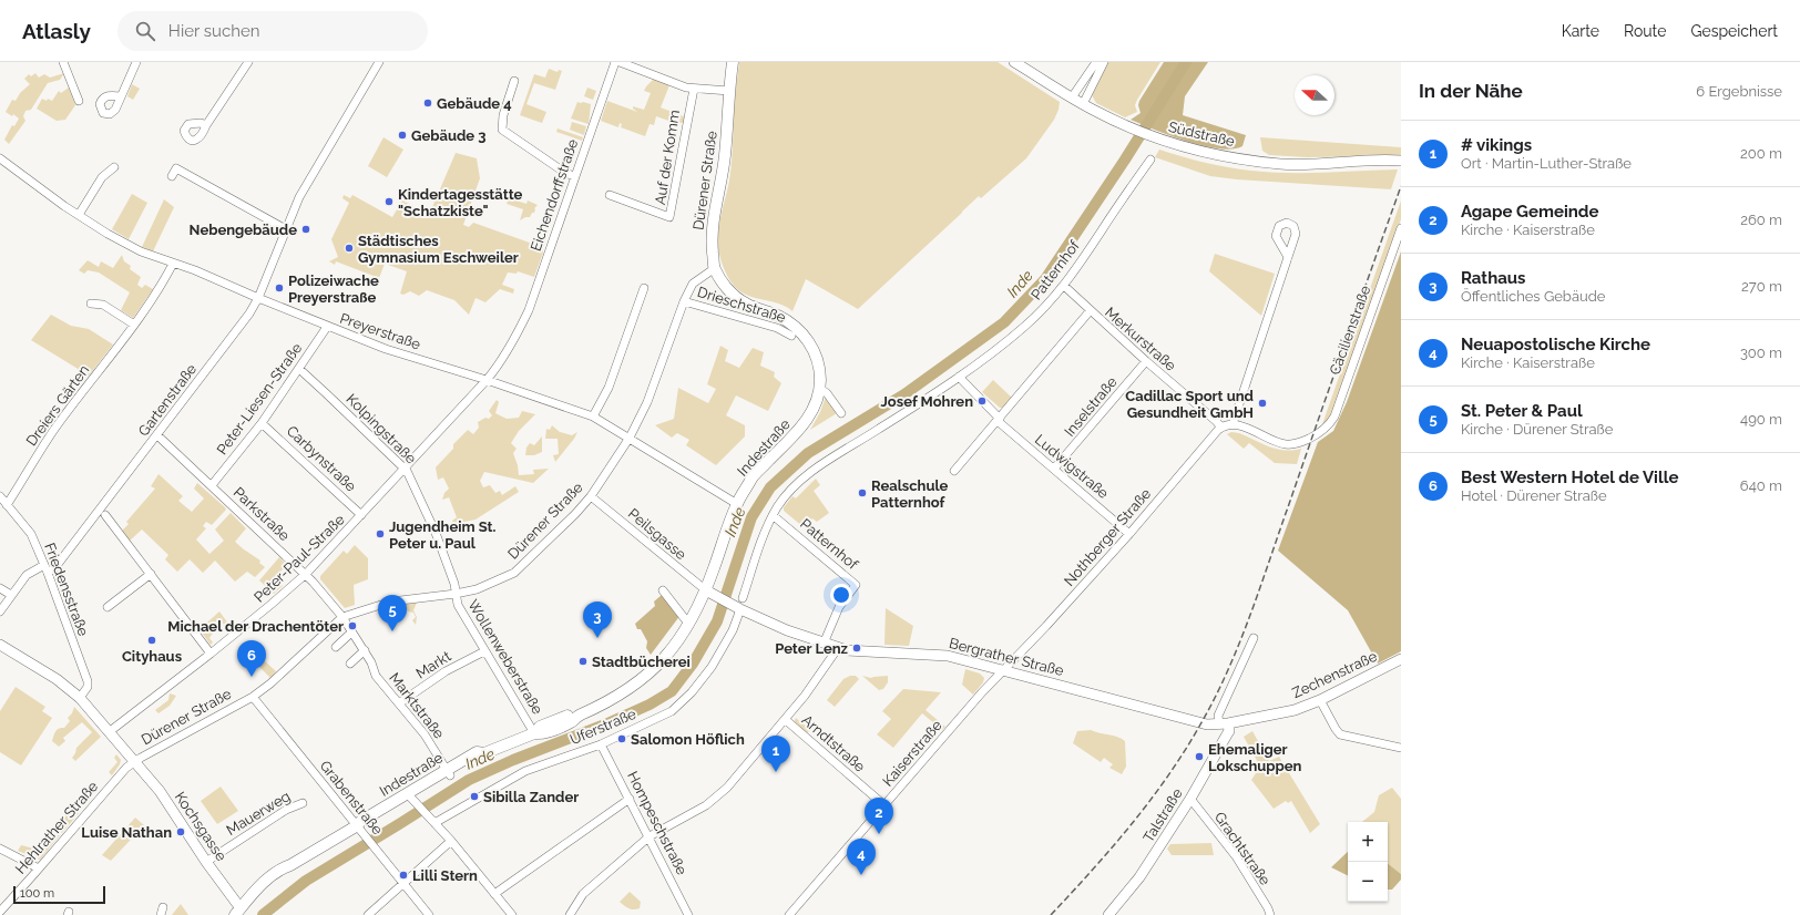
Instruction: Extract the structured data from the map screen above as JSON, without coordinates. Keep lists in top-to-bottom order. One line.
{"streets":{"main road":["Südstraße","Dürener Straße","Indestraße","Bergrather Straße","Zechenstraße","Talstraße","Kochsgasse"],"street":["Auf der Komm","Eichendorffstraße","Patternhof","Drieschstraße","Cäcilienstraße","Preyerstraße","Merkurstraße","Peter-Liesen-Straße","Gartenstraße","Dreiers Gärten","Inselstraße","Kolpingstraße","Carbynstraße","Ludwigstraße","Parkstraße","Peilsgasse","Nothberger Straße","Peter-Paul-Straße","Friedensstraße","Wollenweberstraße","Markt","Marktstraße","Uferstraße","Arndtstraße","Kaiserstraße","Grabenstraße","Mauerweg","Hompeschstraße","Hehlrather Straße","Grachtstraße"]},"crossings":[["Dürener Straße","Drieschstraße"],["Dürener Straße","Preyerstraße"],["Dürener Straße","Kolpingstraße"],["Dürener Straße","Indestraße"],["Dürener Straße","Parkstraße"],["Dürener Straße","Peilsgasse"],["Dürener Straße","Wollenweberstraße"],["Dürener Straße","Grabenstraße"],["Dürener Straße","Kochsgasse"],["Dürener Straße","Hehlrather Straße"],["Eichendorffstraße","Preyerstraße"],["Eichendorffstraße","Peter-Paul-Straße"],["Patternhof","Merkurstraße"],["Patternhof","Bergrather Straße"],["Cäcilienstraße","Nothberger Straße"],["Preyerstraße","Peter-Liesen-Straße"],["Preyerstraße","Gartenstraße"],["Preyerstraße","Dreiers Gärten"],["Preyerstraße","Indestraße"],["Preyerstraße","Peter-Paul-Straße"],["Merkurstraße","Inselstraße"],["Merkurstraße","Nothberger Straße"],["Peter-Liesen-Straße","Kolpingstraße"],["Peter-Liesen-Straße","Carbynstraße"],["Peter-Liesen-Straße","Parkstraße"],["Gartenstraße","Parkstraße"],["Gartenstraße","Friedensstraße"],["Dreiers Gärten","Friedensstraße"],["Inselstraße","Ludwigstraße"],["Kolpingstraße","Peter-Paul-Straße"],["Kolpingstraße","Wollenweberstraße"],["Indestraße","Peilsgasse"],["Indestraße","Wollenweberstraße"],["Indestraße","Bergrather Straße"],["Indestraße","Marktstraße"],["Indestraße","Grabenstraße"],["Indestraße","Kochsgasse"],["Carbynstraße","Peter-Paul-Straße"],["Ludwigstraße","Nothberger Straße"],["Parkstraße","Peter-Paul-Straße"],["Peilsgasse","Bergrather Straße"],["Nothberger Straße","Bergrather Straße"],["Nothberger Straße","Kaiserstraße"],["Peter-Paul-Straße","Kochsgasse"],["Friedensstraße","Kochsgasse"],["Wollenweberstraße","Markt"],["Bergrather Straße","Zechenstraße"],["Bergrather Straße","Uferstraße"],["Bergrather Straße","Kaiserstraße"],["Bergrather Straße","Talstraße"],["Markt","Marktstraße"],["Zechenstraße","Talstraße"],["Uferstraße","Hompeschstraße"],["Arndtstraße","Kaiserstraße"],["Mauerweg","Kochsgasse"],["Talstraße","Grachtstraße"],["Kochsgasse","Hehlrather Straße"]],"water":["Inde"],"places":["Gebäude 4","Gebäude 3","Kindertagesstätte \"Schatzkiste\"","Nebengebäude","Städtisches Gymnasium Eschweiler","Polizeiwache Preyerstraße","Josef Mohren","Cadillac Sport und Gesundheit GmbH","Realschule Patternhof","Jugendheim St. Peter u. Paul","Michael der Drachentöter","Cityhaus","Peter Lenz","Stadtbücherei","Salomon Höflich","Ehemaliger Lokschuppen","Sibilla Zander","Luise Nathan","Lilli Stern"],"scale_bar":"100 m","north":"left","page":{"header":"Atlasly","search":"Hier suchen","nav":["Karte","Route","Gespeichert"],"heading":["In der Nähe","6 Ergebnisse"],"list":[{"mark":"1","name":"# vikings","note":"Ort · Martin-Luther-Straße","value":"200 m"},{"mark":"2","name":"Agape Gemeinde","note":"Kirche · Kaiserstraße","value":"260 m"},{"mark":"3","name":"Rathaus","note":"Öffentliches Gebäude","value":"270 m"},{"mark":"4","name":"Neuapostolische Kirche","note":"Kirche · Kaiserstraße","value":"300 m"},{"mark":"5","name":"St. Peter & Paul","note":"Kirche · Dürener Straße","value":"490 m"},{"mark":"6","name":"Best Western Hotel de Ville","note":"Hotel · Dürener Straße","value":"640 m"}],"pins":["5","3","6","1","2","4"],"map_buttons":["+","−"],"scale":"100 m"}}
